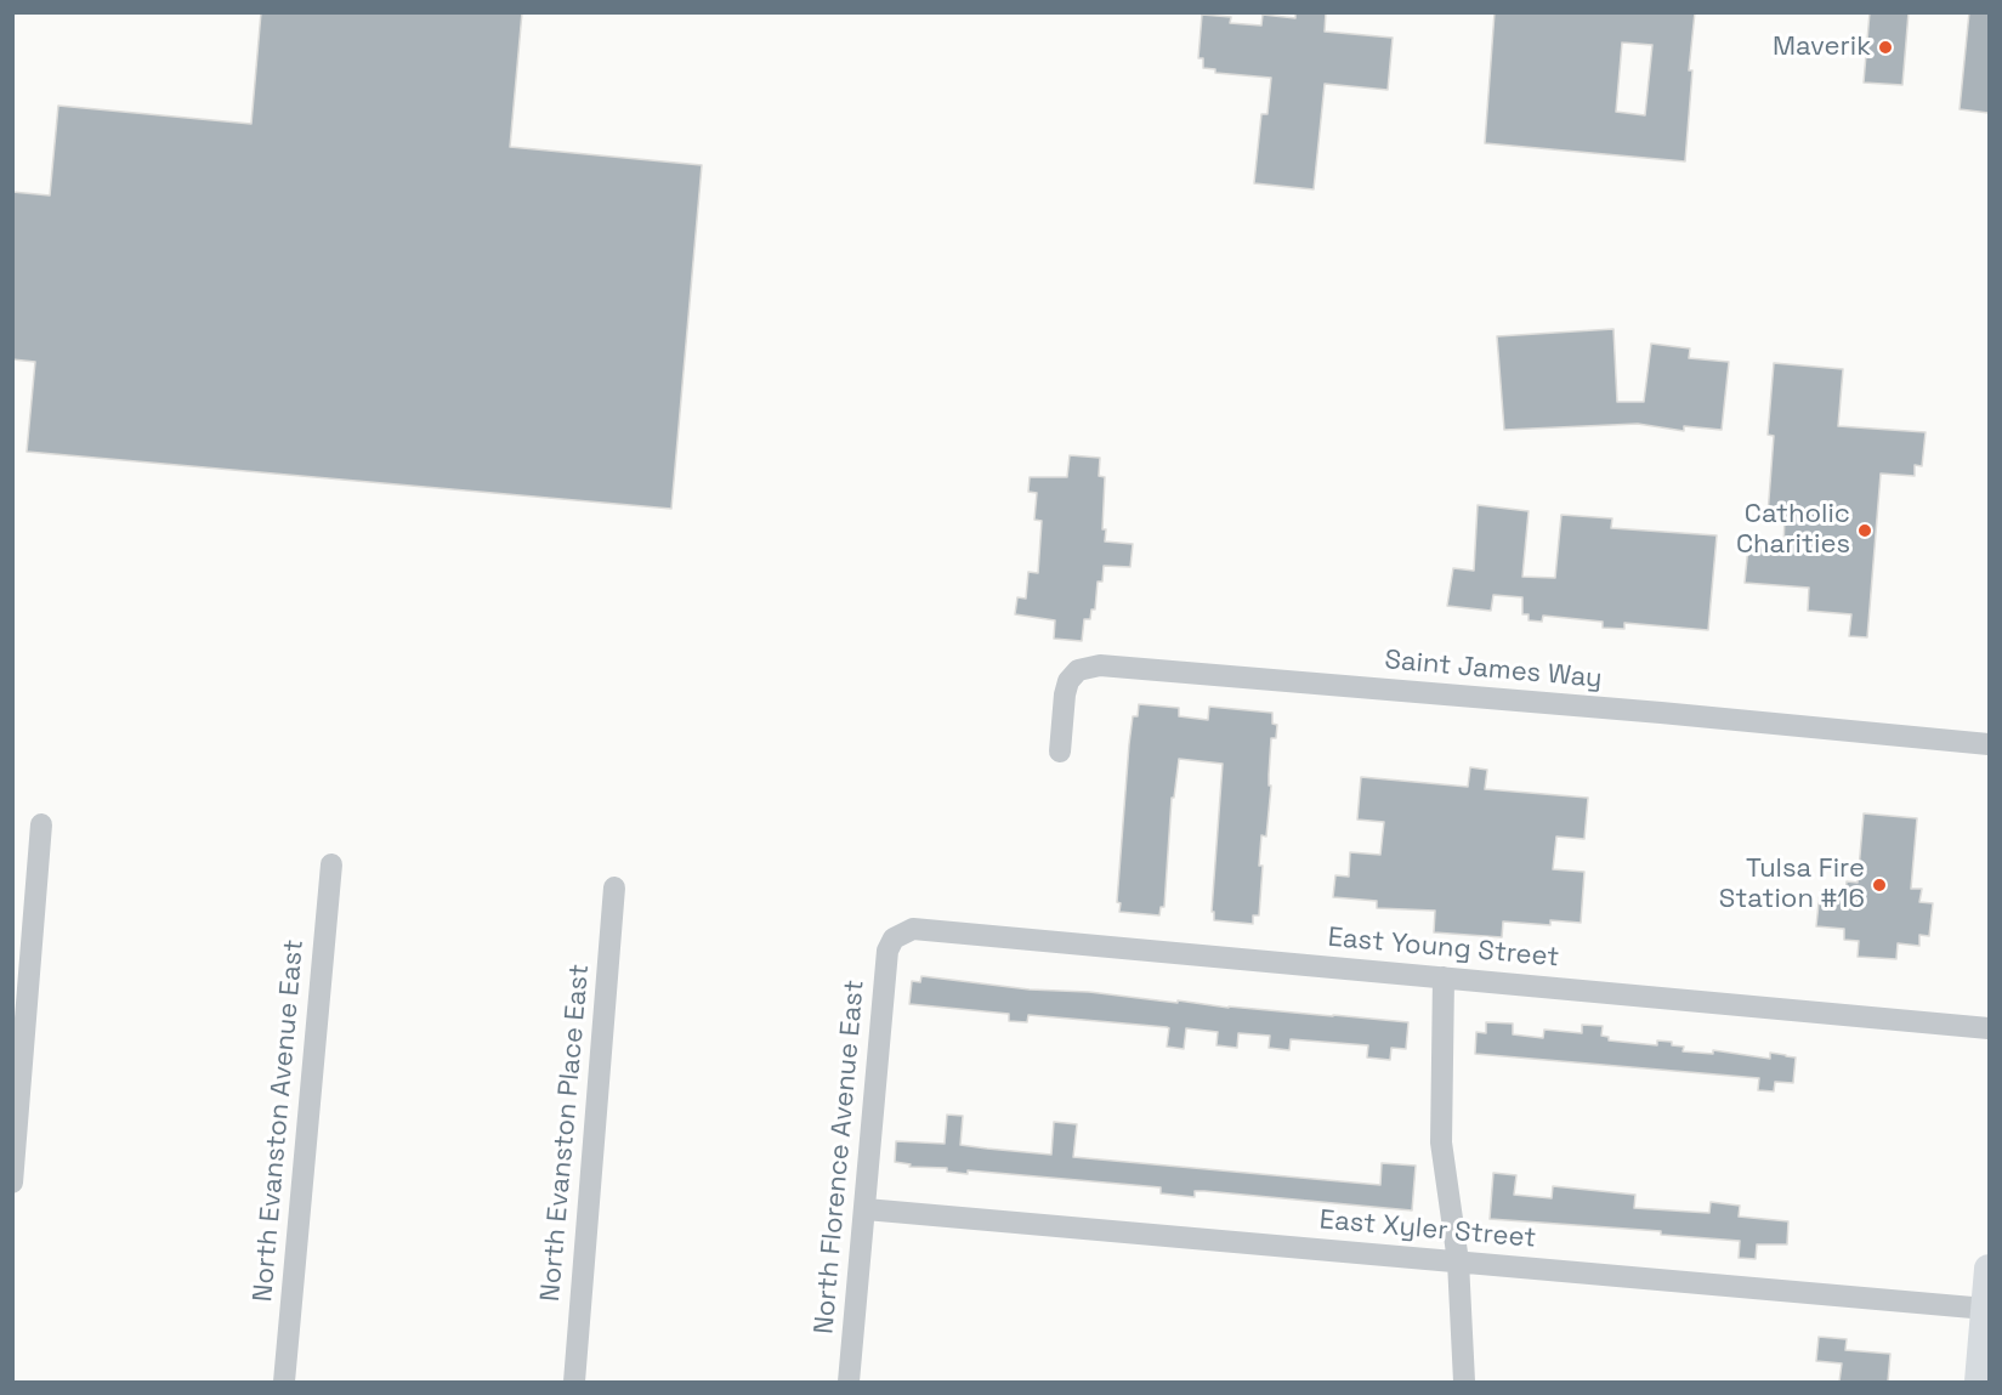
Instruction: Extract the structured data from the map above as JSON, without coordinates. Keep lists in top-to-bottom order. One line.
{"streets":{"street":["Saint James Way","East Young Street","North Evanston Avenue East","North Evanston Place East","North Florence Avenue East","East Xyler Street"]},"crossings":[["East Young Street","North Florence Avenue East"],["North Florence Avenue East","East Xyler Street"]],"places":["Maverik","Catholic Charities","Tulsa Fire Station #16"]}
